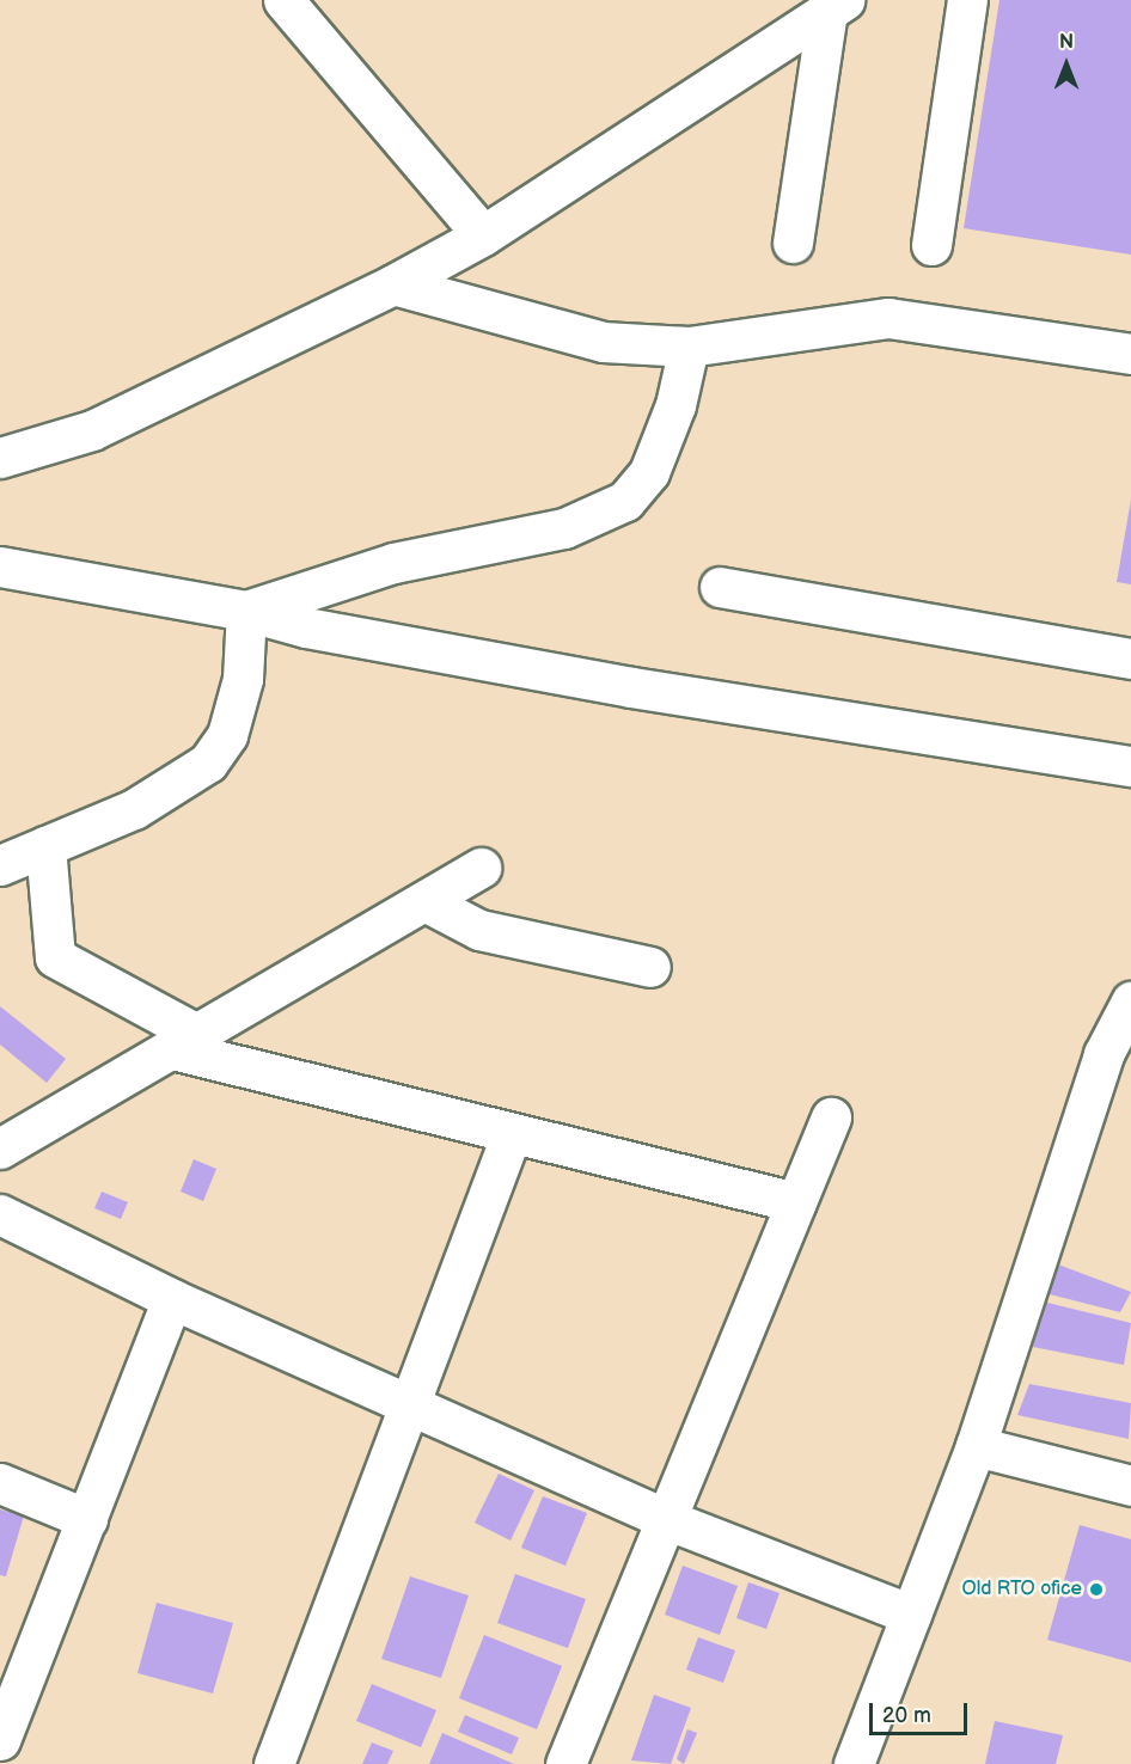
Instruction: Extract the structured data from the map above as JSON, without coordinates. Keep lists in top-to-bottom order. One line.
{"places":["Old RTO ofice"],"scale_bar":"20 m","north":"top"}
